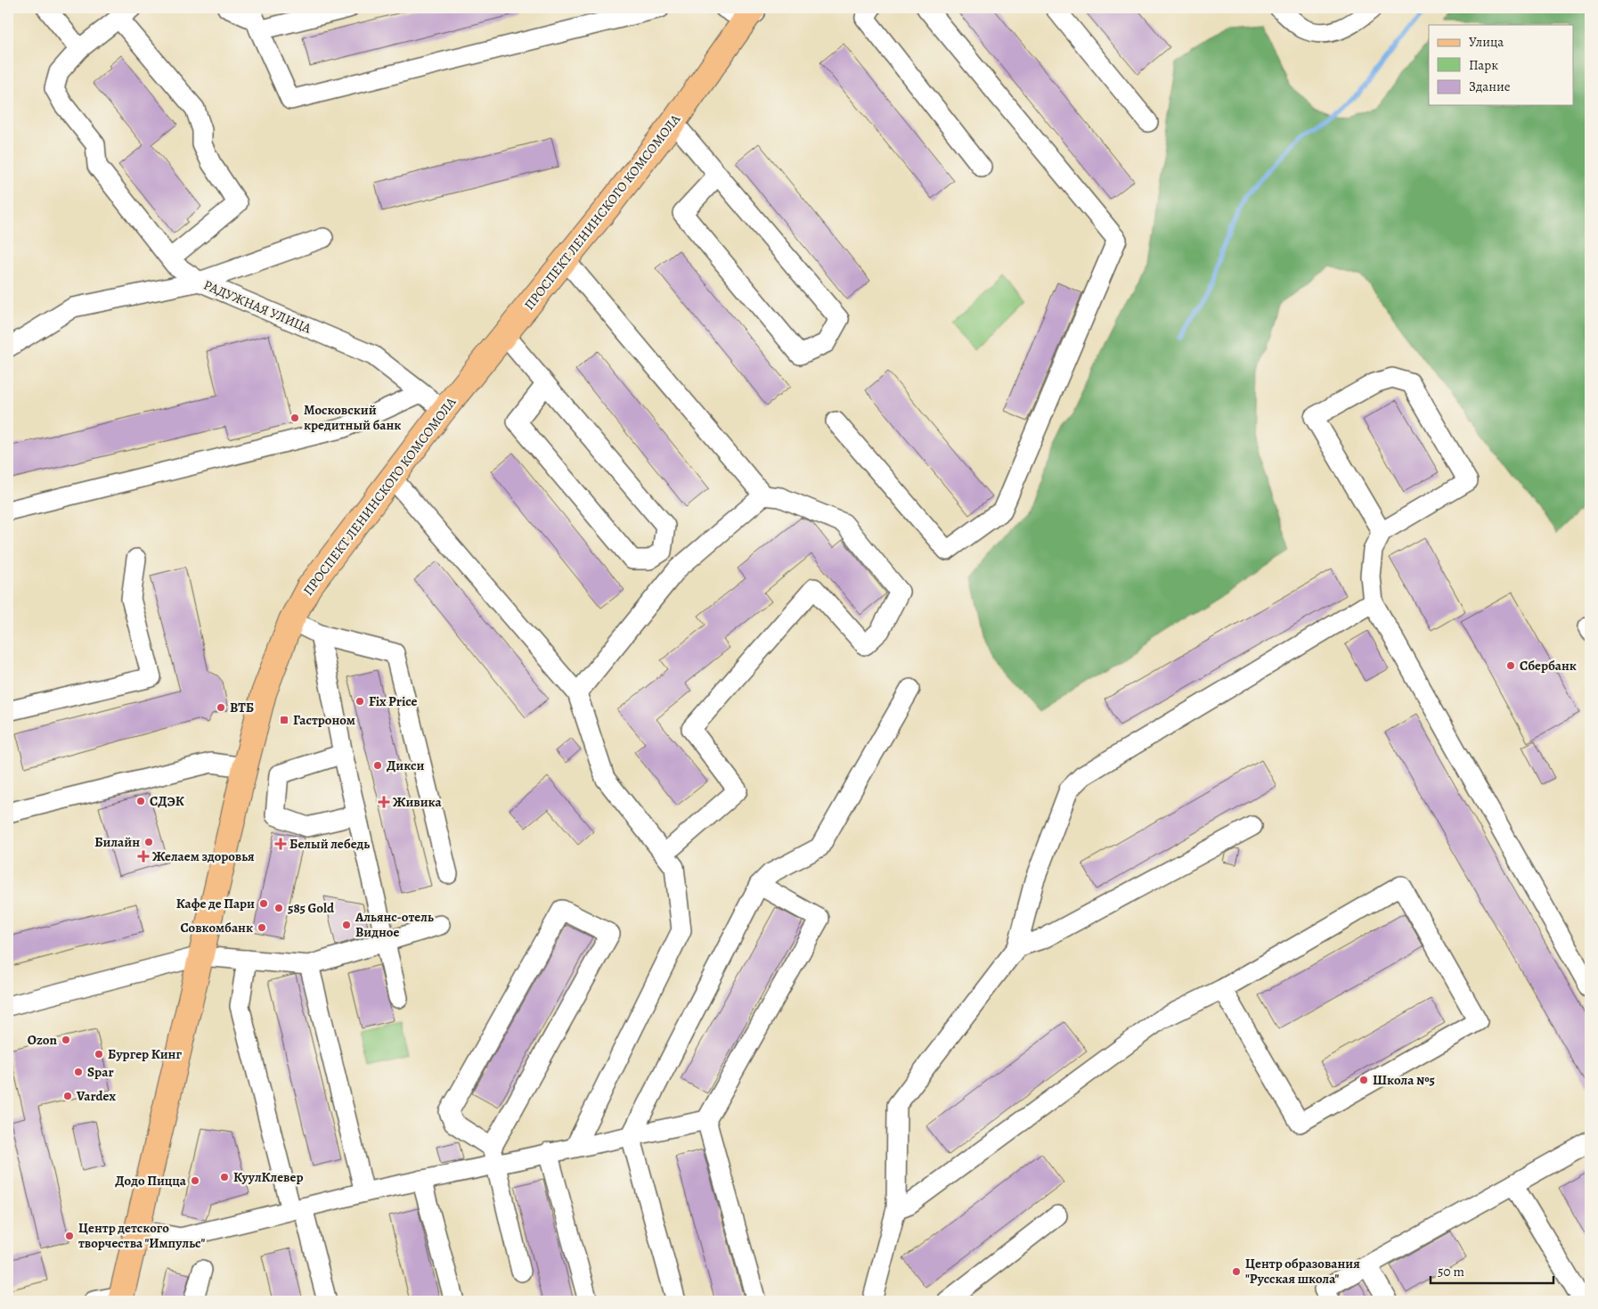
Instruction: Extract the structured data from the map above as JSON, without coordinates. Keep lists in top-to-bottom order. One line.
{"streets":{"main road":["ПРОСПЕКТ ЛЕНИНСКОГО КОМСОМОЛА"],"street":["РАДУЖНАЯ УЛИЦА"]},"crossings":[["ПРОСПЕКТ ЛЕНИНСКОГО КОМСОМОЛА","РАДУЖНАЯ УЛИЦА"]],"places":{"other":["Московский кредитный банк","Сбербанк","Fix Price","ВТБ","Дикси","СДЭК","Билайн","Кафе де Пари","585 Gold","Альянс-отель Видное","Совкомбанк","Ozon","Бургер Кинг","Spar","Школа №5","Vardex","КуулКлевер","Додо Пицца","Центр детского творчества \"Импульс\"","Центр образования \"Русская школа\""],"transit":["Гастроном"],"health":["Живика","Белый лебедь","Желаем здоровья"]},"legend":["Улица","Парк","Здание"],"scale_bar":"50 m"}
